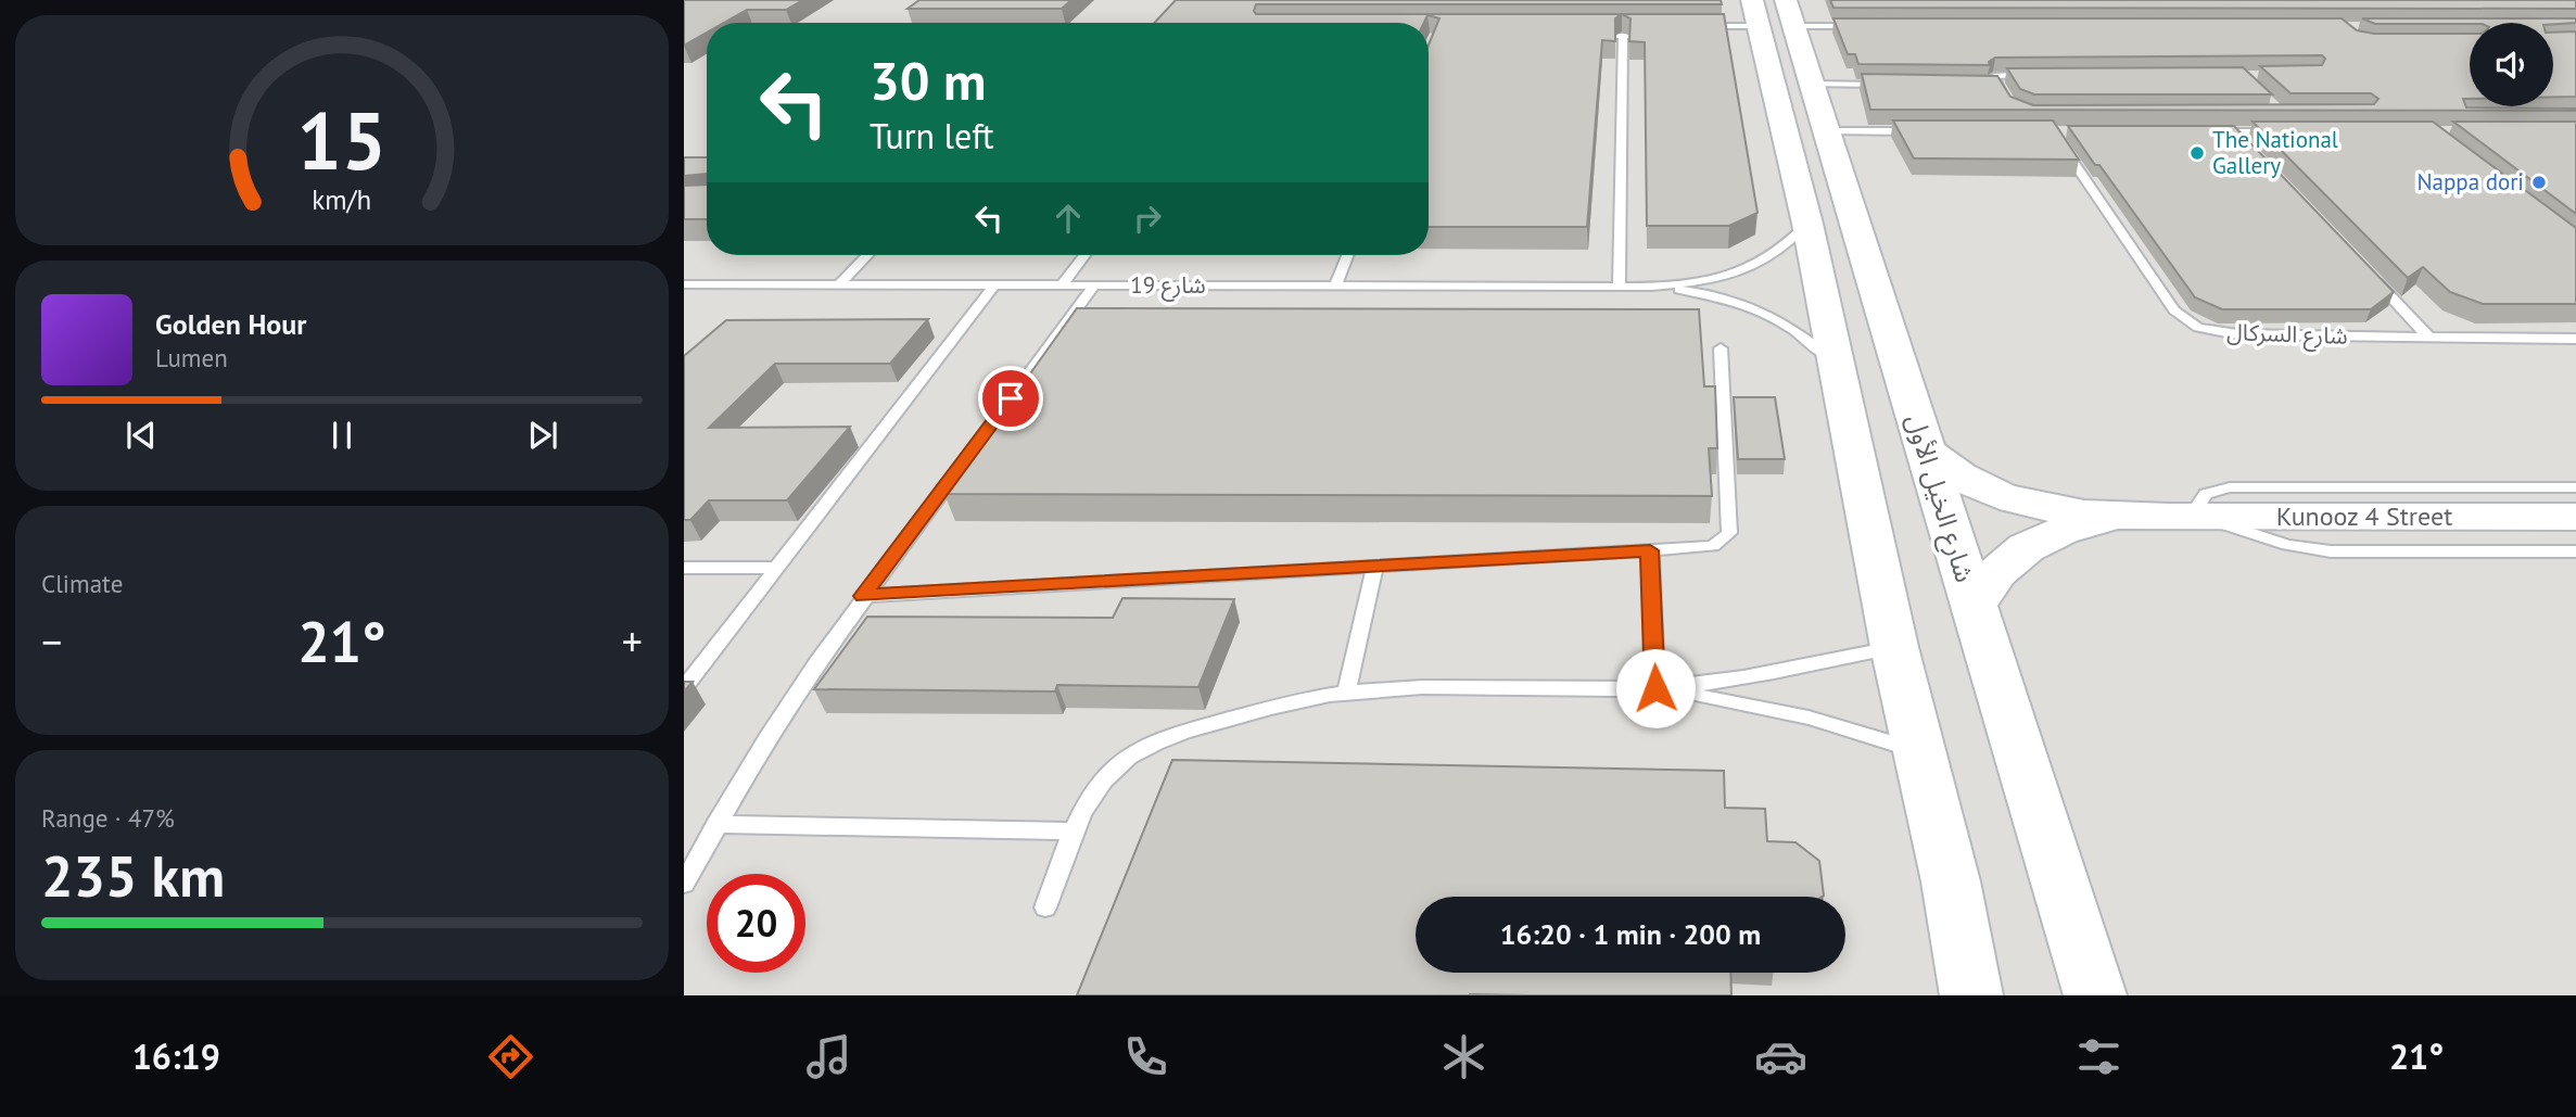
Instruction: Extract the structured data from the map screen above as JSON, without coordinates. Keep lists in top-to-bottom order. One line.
{"streets":{"main road":["شارع الخيل الأول","Kunooz 4 Street"],"lane":["شارع 19","شارع السركال"]},"crossings":[["شارع الخيل الأول","Kunooz 4 Street"]],"places":["The National Gallery","Nappa dori"],"page":{"turn":["30 m","Turn left"],"song":["Golden Hour","Lumen"],"tile":["Climate",["Range · 47%","235 km"]],"heat":["−","21°","+"],"limit":"20","trip":"16:20 · 1 min · 200 m","tabs":["16:19","21°"],"gauge":["15","km/h"]}}
